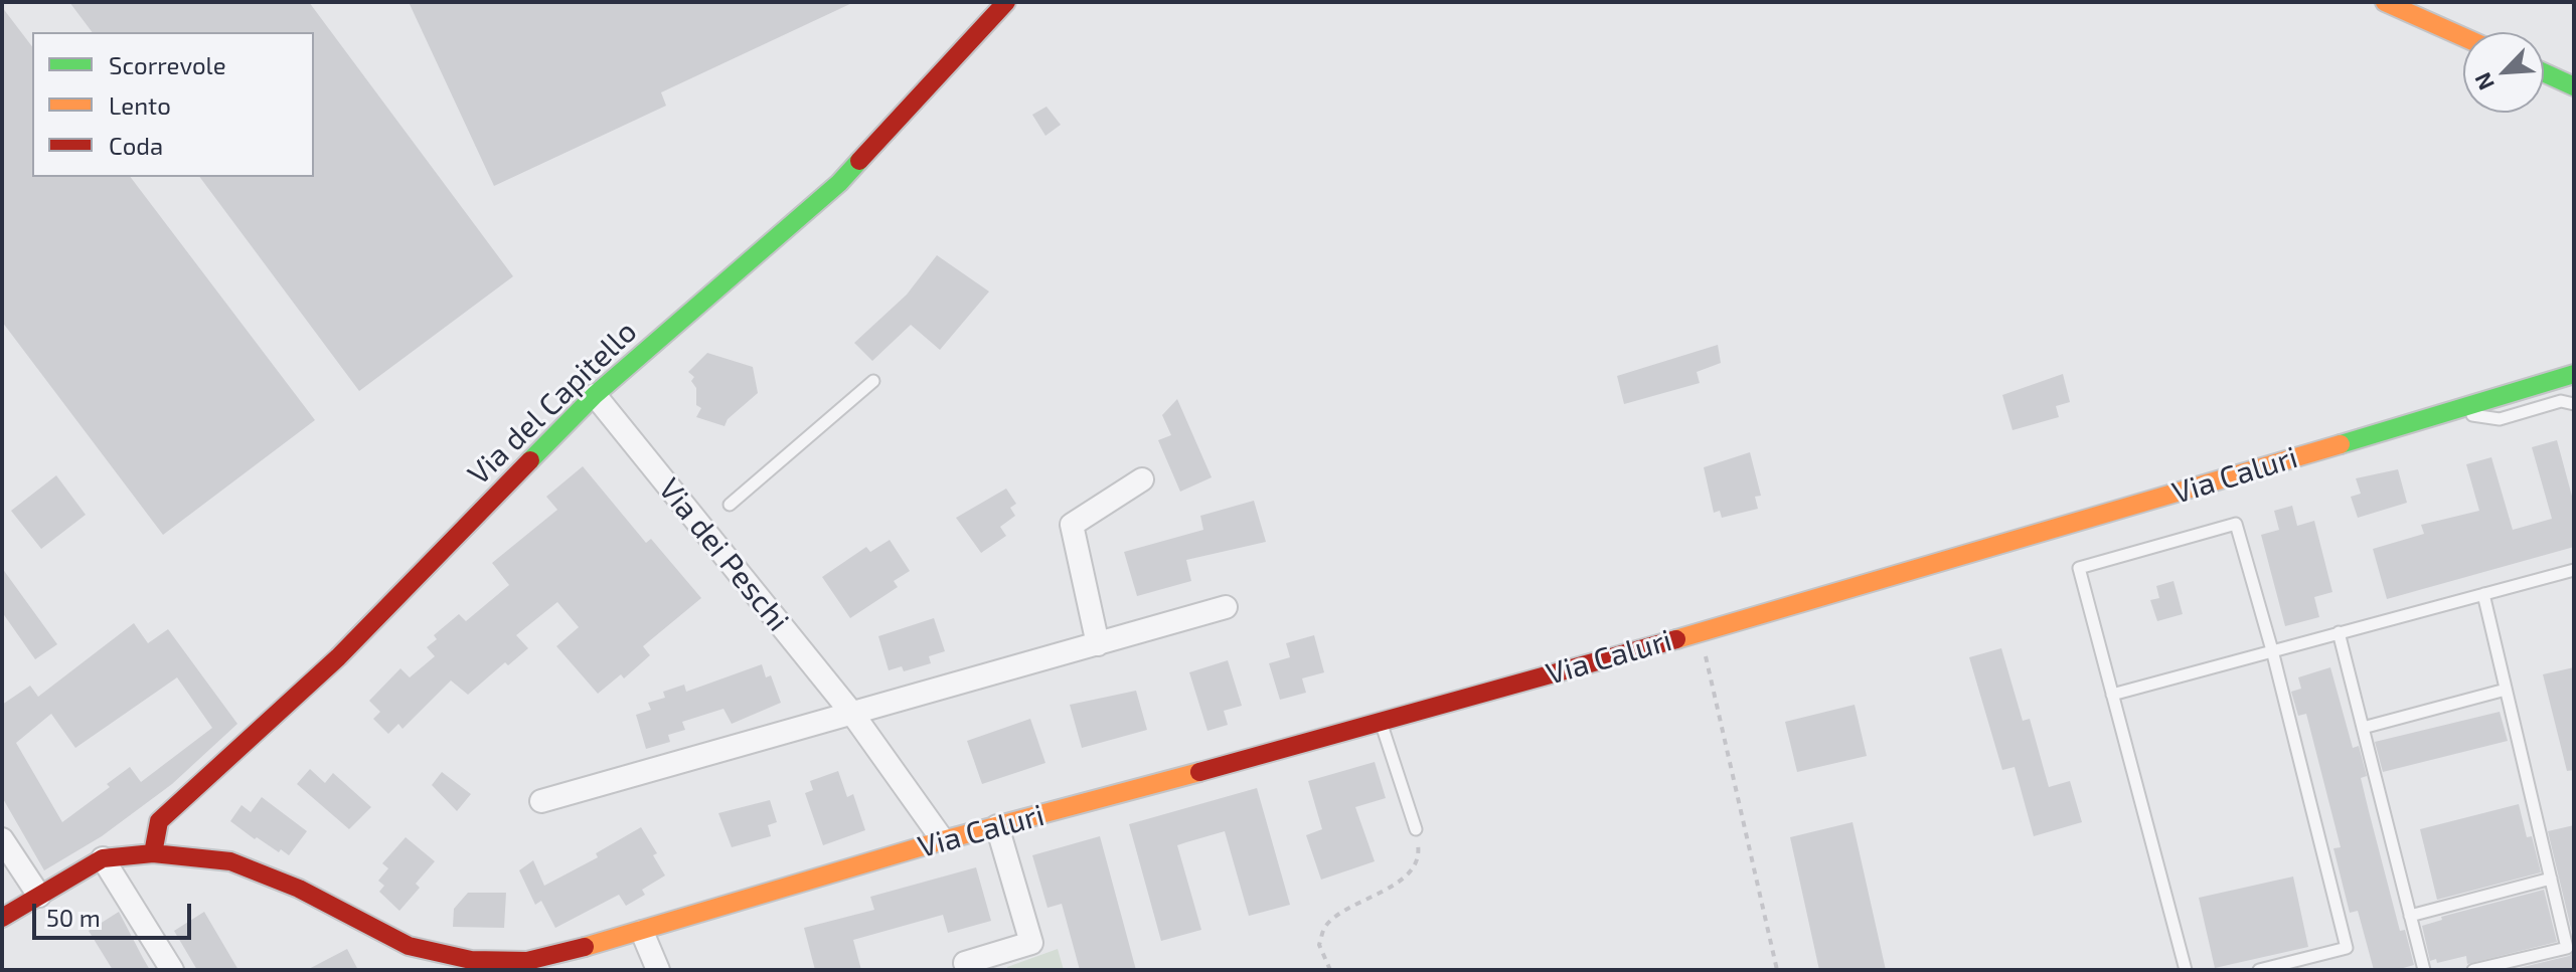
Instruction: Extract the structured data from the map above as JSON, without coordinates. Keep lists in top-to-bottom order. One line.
{"streets":{"street":["Via del Capitello","Via Caluri","Via dei Peschi"]},"crossings":[["Via del Capitello","Via Caluri"],["Via del Capitello","Via dei Peschi"],["Via Caluri","Via dei Peschi"]],"legend":["Scorrevole","Lento","Coda"],"scale_bar":"50 m","north":"bottom left"}
